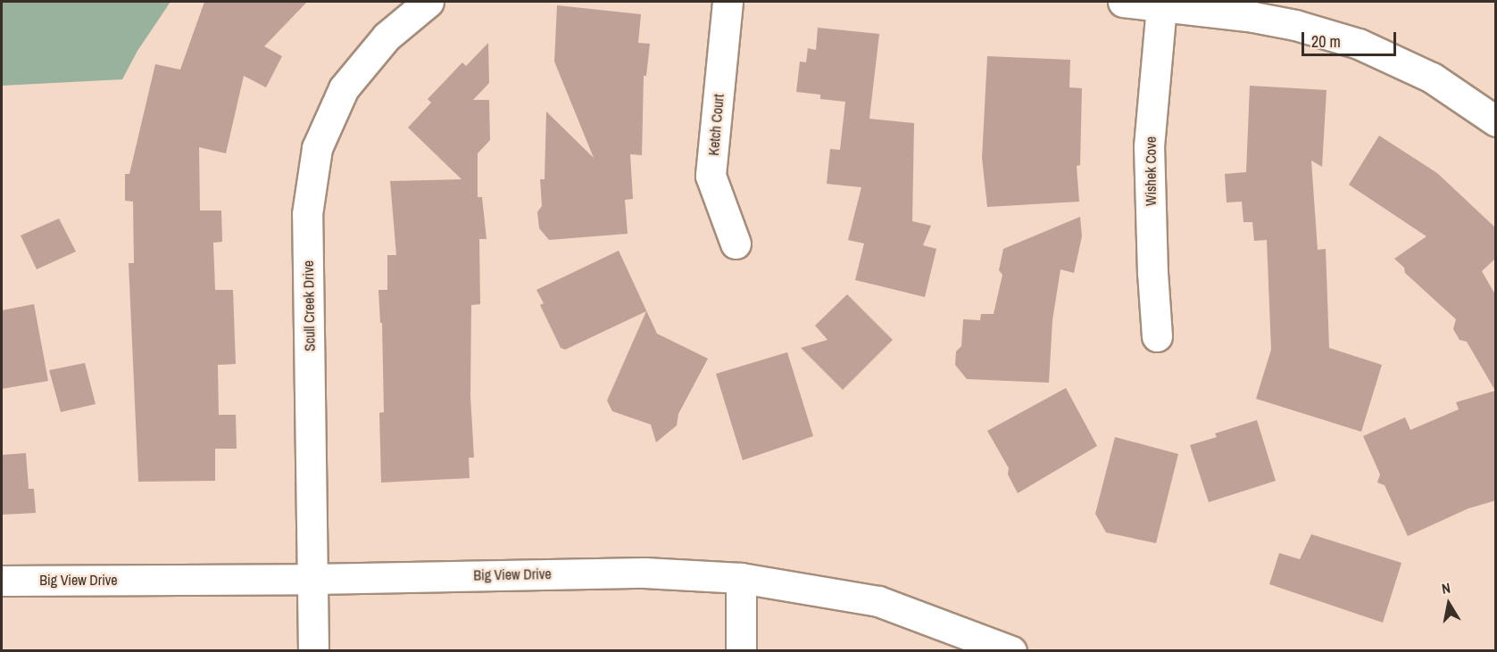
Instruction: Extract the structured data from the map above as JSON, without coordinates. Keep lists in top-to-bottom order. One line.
{"streets":{"street":["Ketch Court","Wishek Cove","Scull Creek Drive","Big View Drive"]},"crossings":[["Scull Creek Drive","Big View Drive"]],"scale_bar":"20 m","north":"top"}
